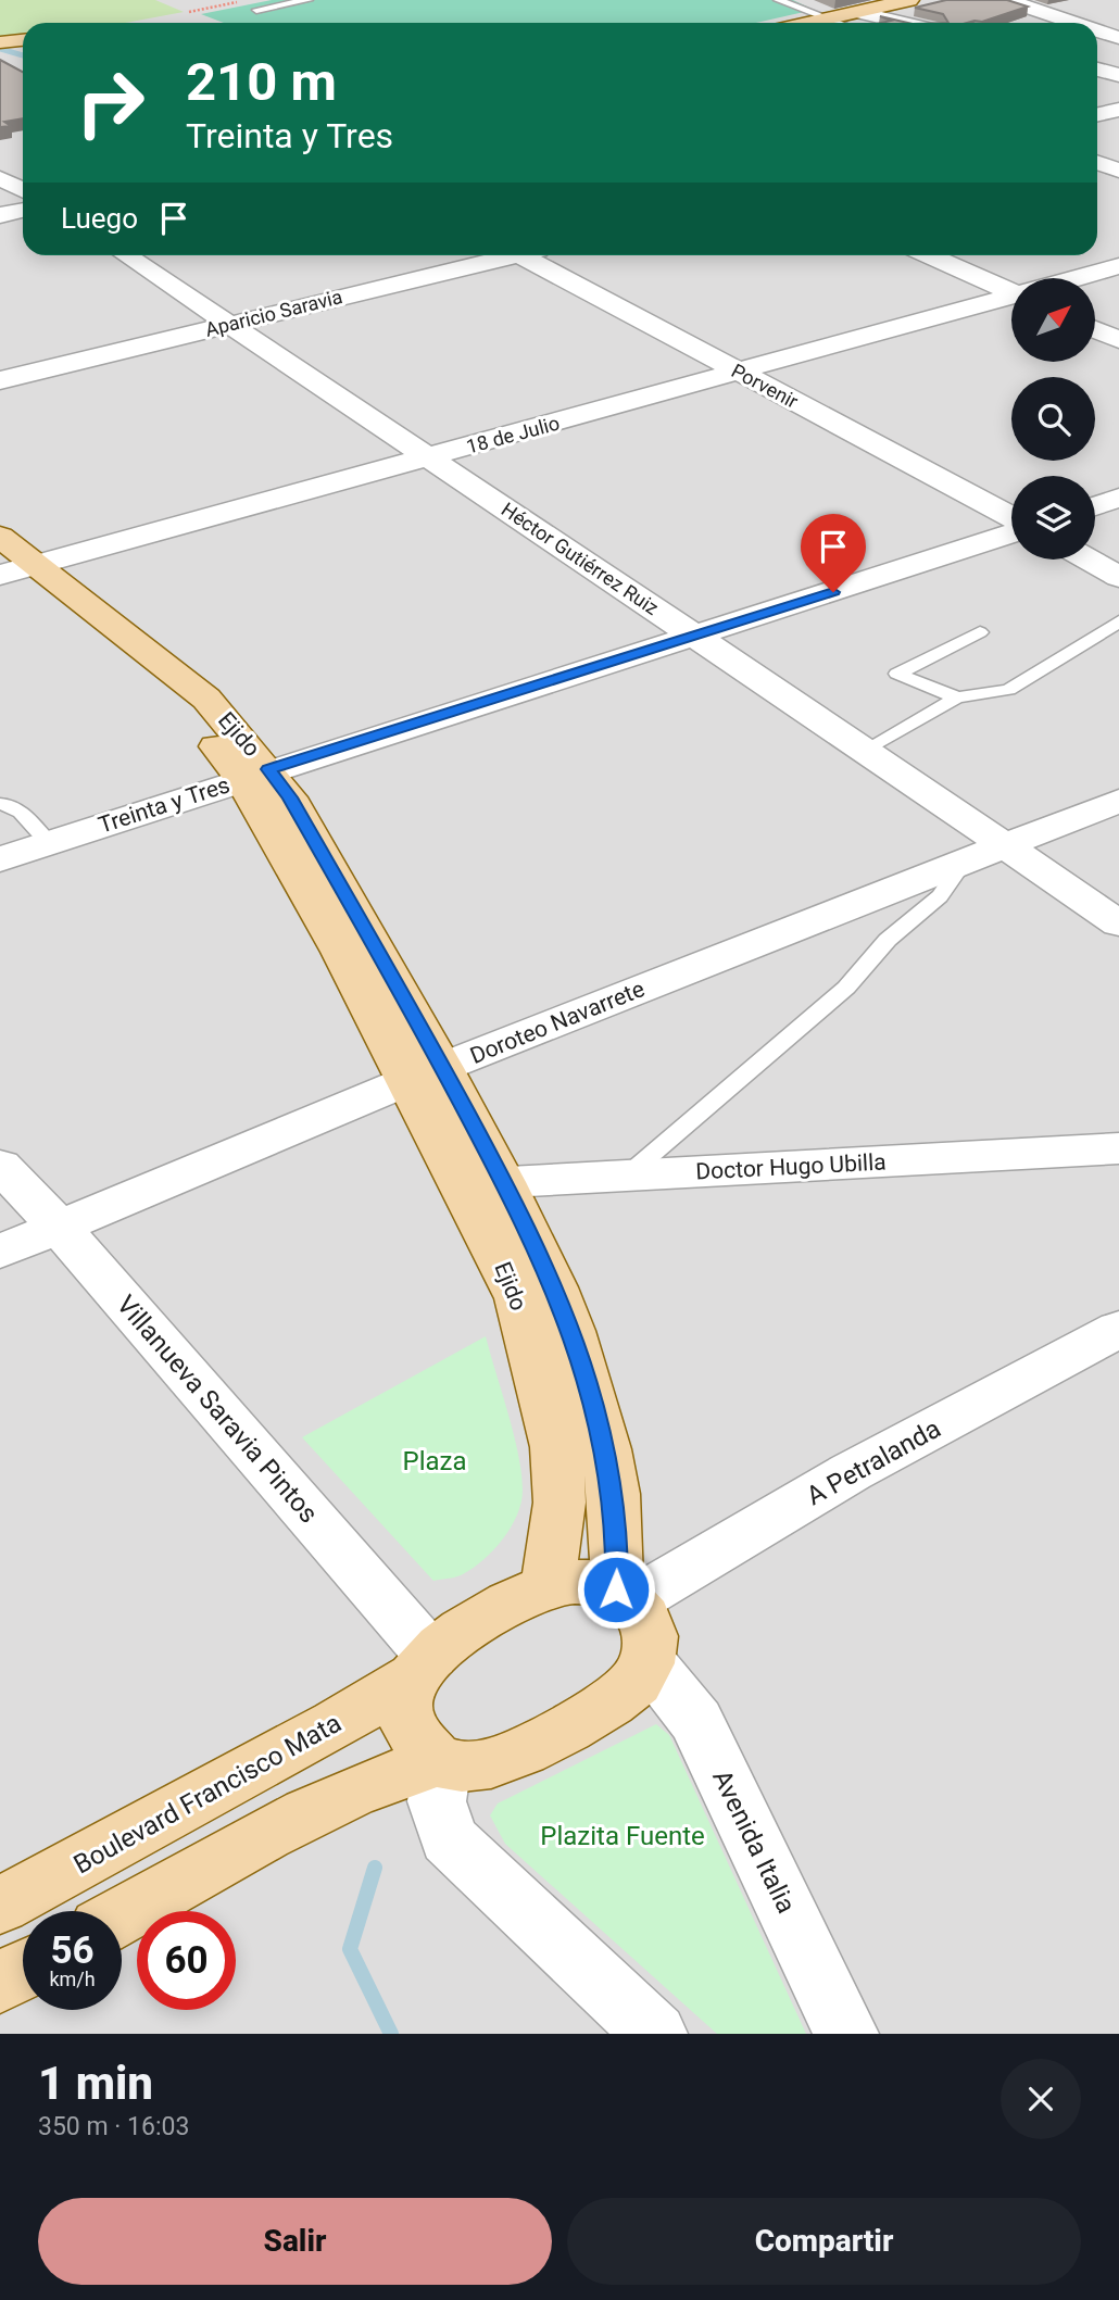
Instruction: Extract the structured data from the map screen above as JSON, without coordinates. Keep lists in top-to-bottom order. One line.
{"streets":{"main road":["Ejido","Boulevard Francisco Mata"],"street":["Aparicio Saravia","Porvenir","18 de Julio","Héctor Gutiérrez Ruiz","Treinta y Tres","Doroteo Navarrete","Doctor Hugo Ubilla","Villanueva Saravia Pintos","A Petralanda","Avenida Italia"]},"crossings":[["Aparicio Saravia","Héctor Gutiérrez Ruiz"],["Porvenir","18 de Julio"],["18 de Julio","Héctor Gutiérrez Ruiz"],["18 de Julio","Ejido"],["Héctor Gutiérrez Ruiz","Treinta y Tres"],["Héctor Gutiérrez Ruiz","Doroteo Navarrete"],["Ejido","Treinta y Tres"],["Ejido","Doroteo Navarrete"],["Ejido","Doctor Hugo Ubilla"],["Ejido","A Petralanda"],["Ejido","Boulevard Francisco Mata"],["Doroteo Navarrete","Villanueva Saravia Pintos"],["Villanueva Saravia Pintos","Boulevard Francisco Mata"],["A Petralanda","Boulevard Francisco Mata"]],"parks":["Plaza","Plazita Fuente"],"north":"top right","page":{"turn":["210 m","Treinta y Tres"],"then":"Luego","speed":"56 km/h","limit":"60","heading":["1 min","350 m · 16:03"],"buttons":["Salir","Compartir"]}}
